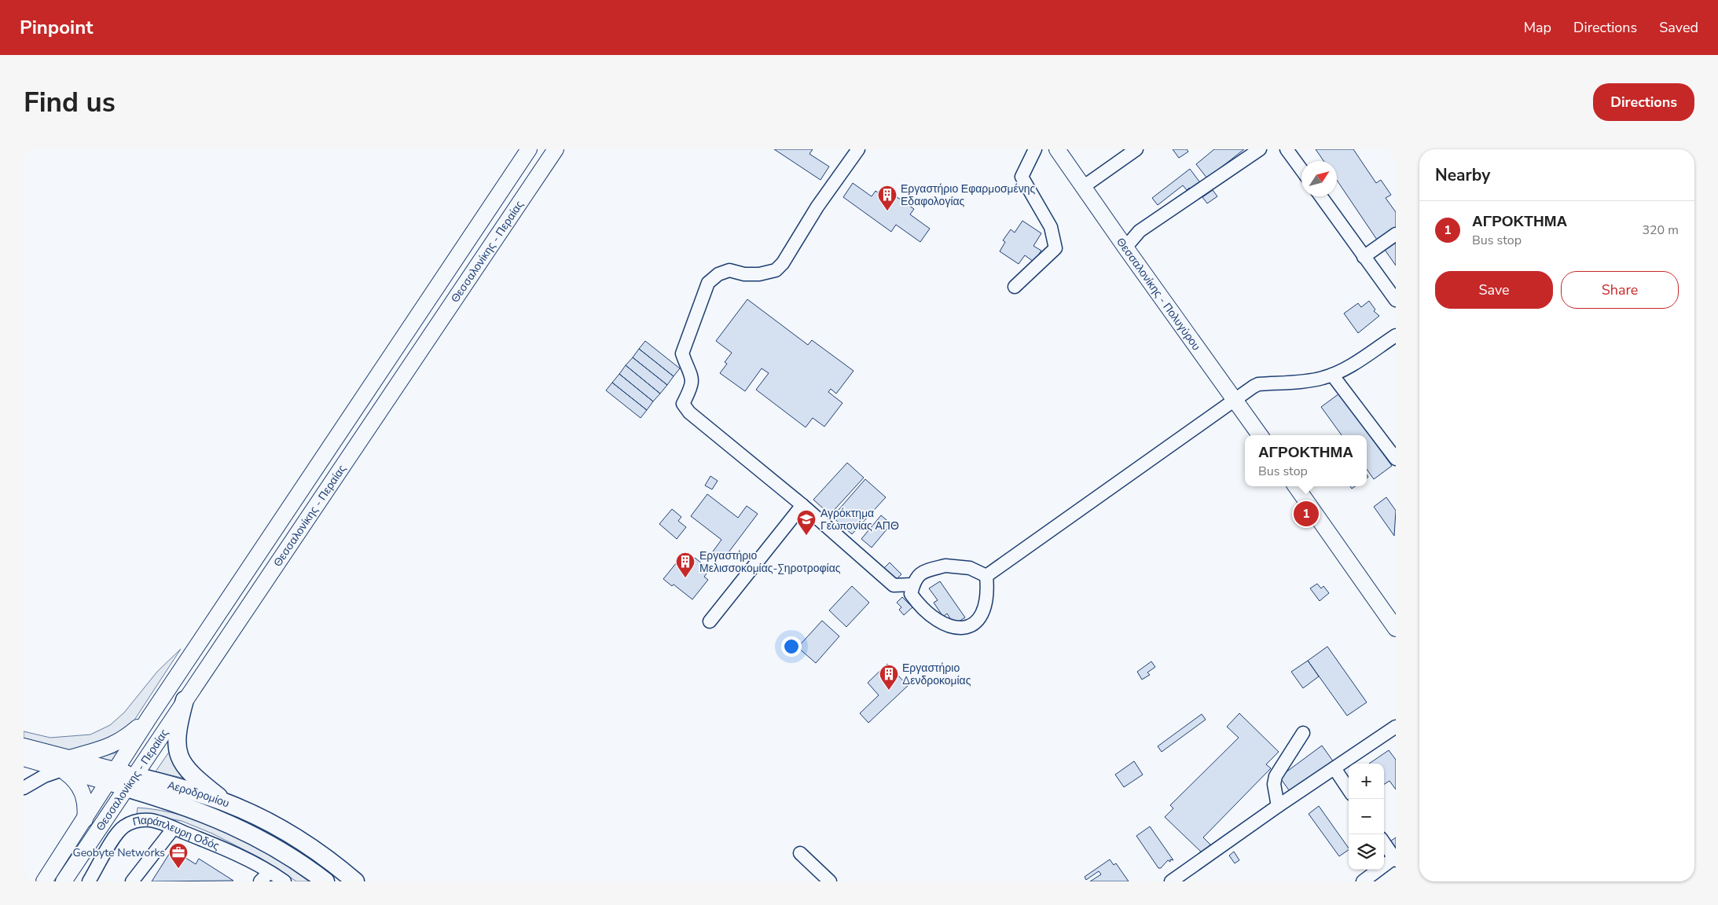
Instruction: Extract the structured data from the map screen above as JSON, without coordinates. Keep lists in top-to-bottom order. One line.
{"streets":{"highway":["Αεροδρομίου"],"main road":["Θεσσαλονίκης - Περαίας","Θεσσαλονίκης - Πολυγύρου"],"street":["Παράπλευρη Οδός"]},"crossings":[["Θεσσαλονίκης - Περαίας","Αεροδρομίου"]],"places":{"building":["Εργαστήριο Εφαρμοσμένης Εδαφολογίας","Εργαστήριο Μελισσοκομίας-Σηροτροφίας","Εργαστήριο Δενδροκομίας"],"school or university":["Αγρόκτημα Γεωπονίας ΑΠΘ"],"office":["Geobyte Networks"]},"north":"top right","page":{"header":"Pinpoint","nav":["Map","Directions","Saved"],"buttons":["Directions",["Save","Share"]],"title":"Find us","heading":"Nearby","list":[{"mark":"1","name":"ΑΓΡΟΚΤΗΜΑ","note":"Bus stop","value":"320 m"}],"popup":["ΑΓΡΟΚΤΗΜΑ","Bus stop"],"pins":"1","map_buttons":["+","−"]}}
